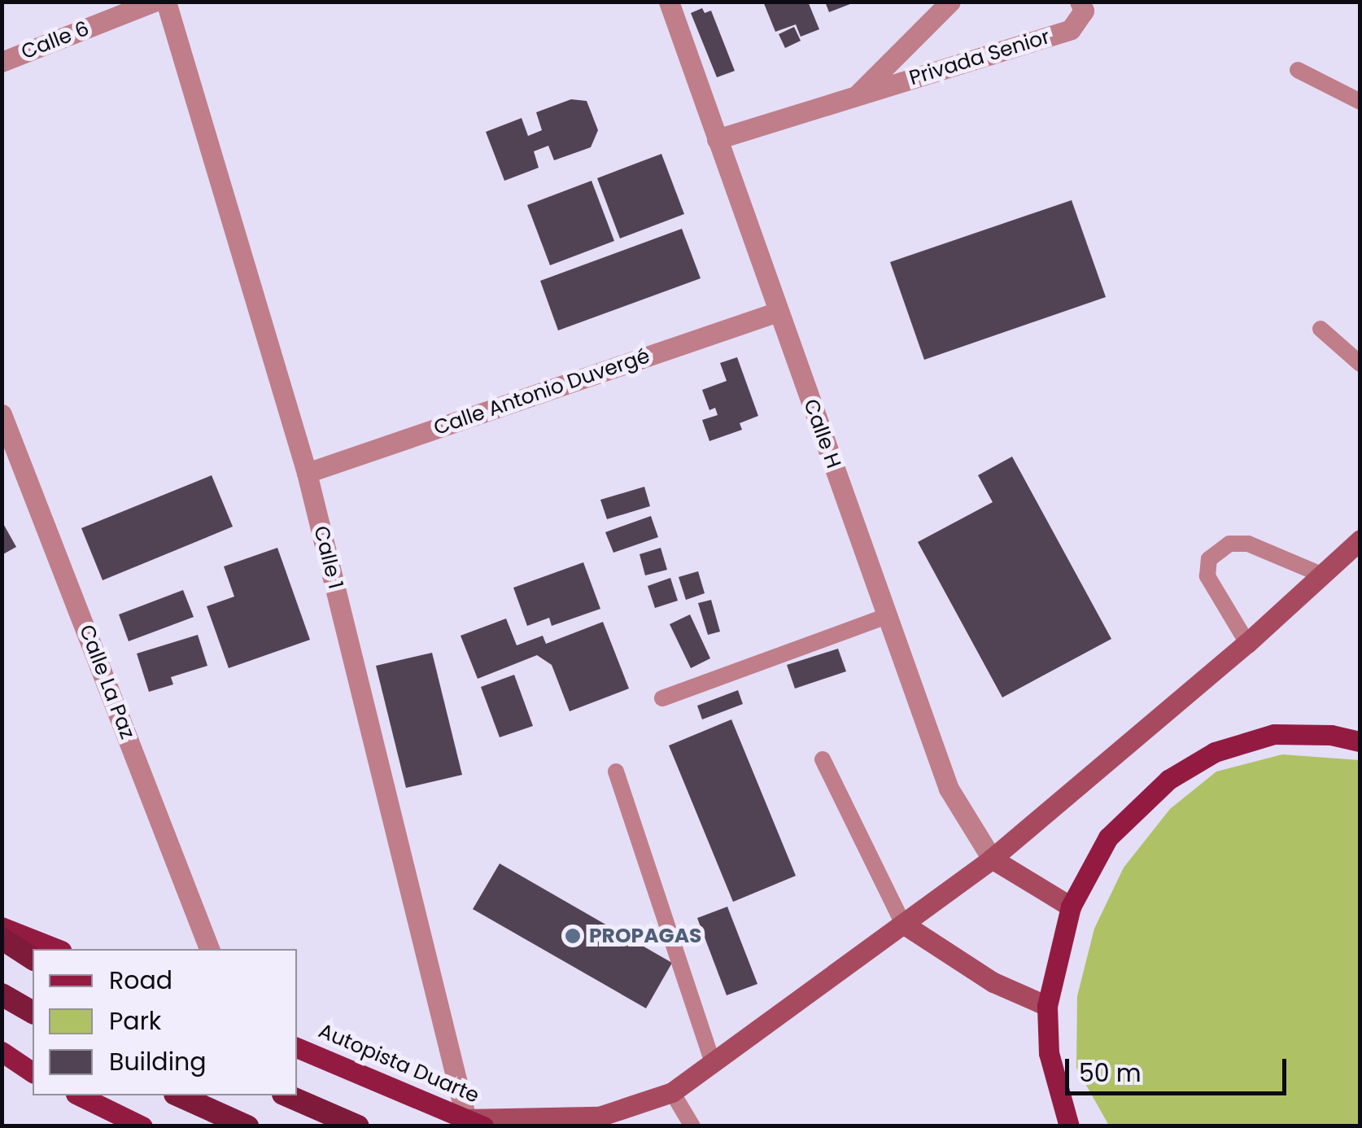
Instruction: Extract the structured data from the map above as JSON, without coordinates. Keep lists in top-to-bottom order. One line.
{"streets":{"main road":["Autopista Duarte"],"street":["Calle 6","Privada Senior","Calle Antonio Duvergé","Calle H","Calle 1","Calle La Paz"]},"crossings":[["Privada Senior","Calle H"],["Calle Antonio Duvergé","Calle H"],["Calle Antonio Duvergé","Calle 1"],["Calle 1","Autopista Duarte"]],"places":["PROPAGAS"],"legend":["Road","Park","Building"],"scale_bar":"50 m"}
